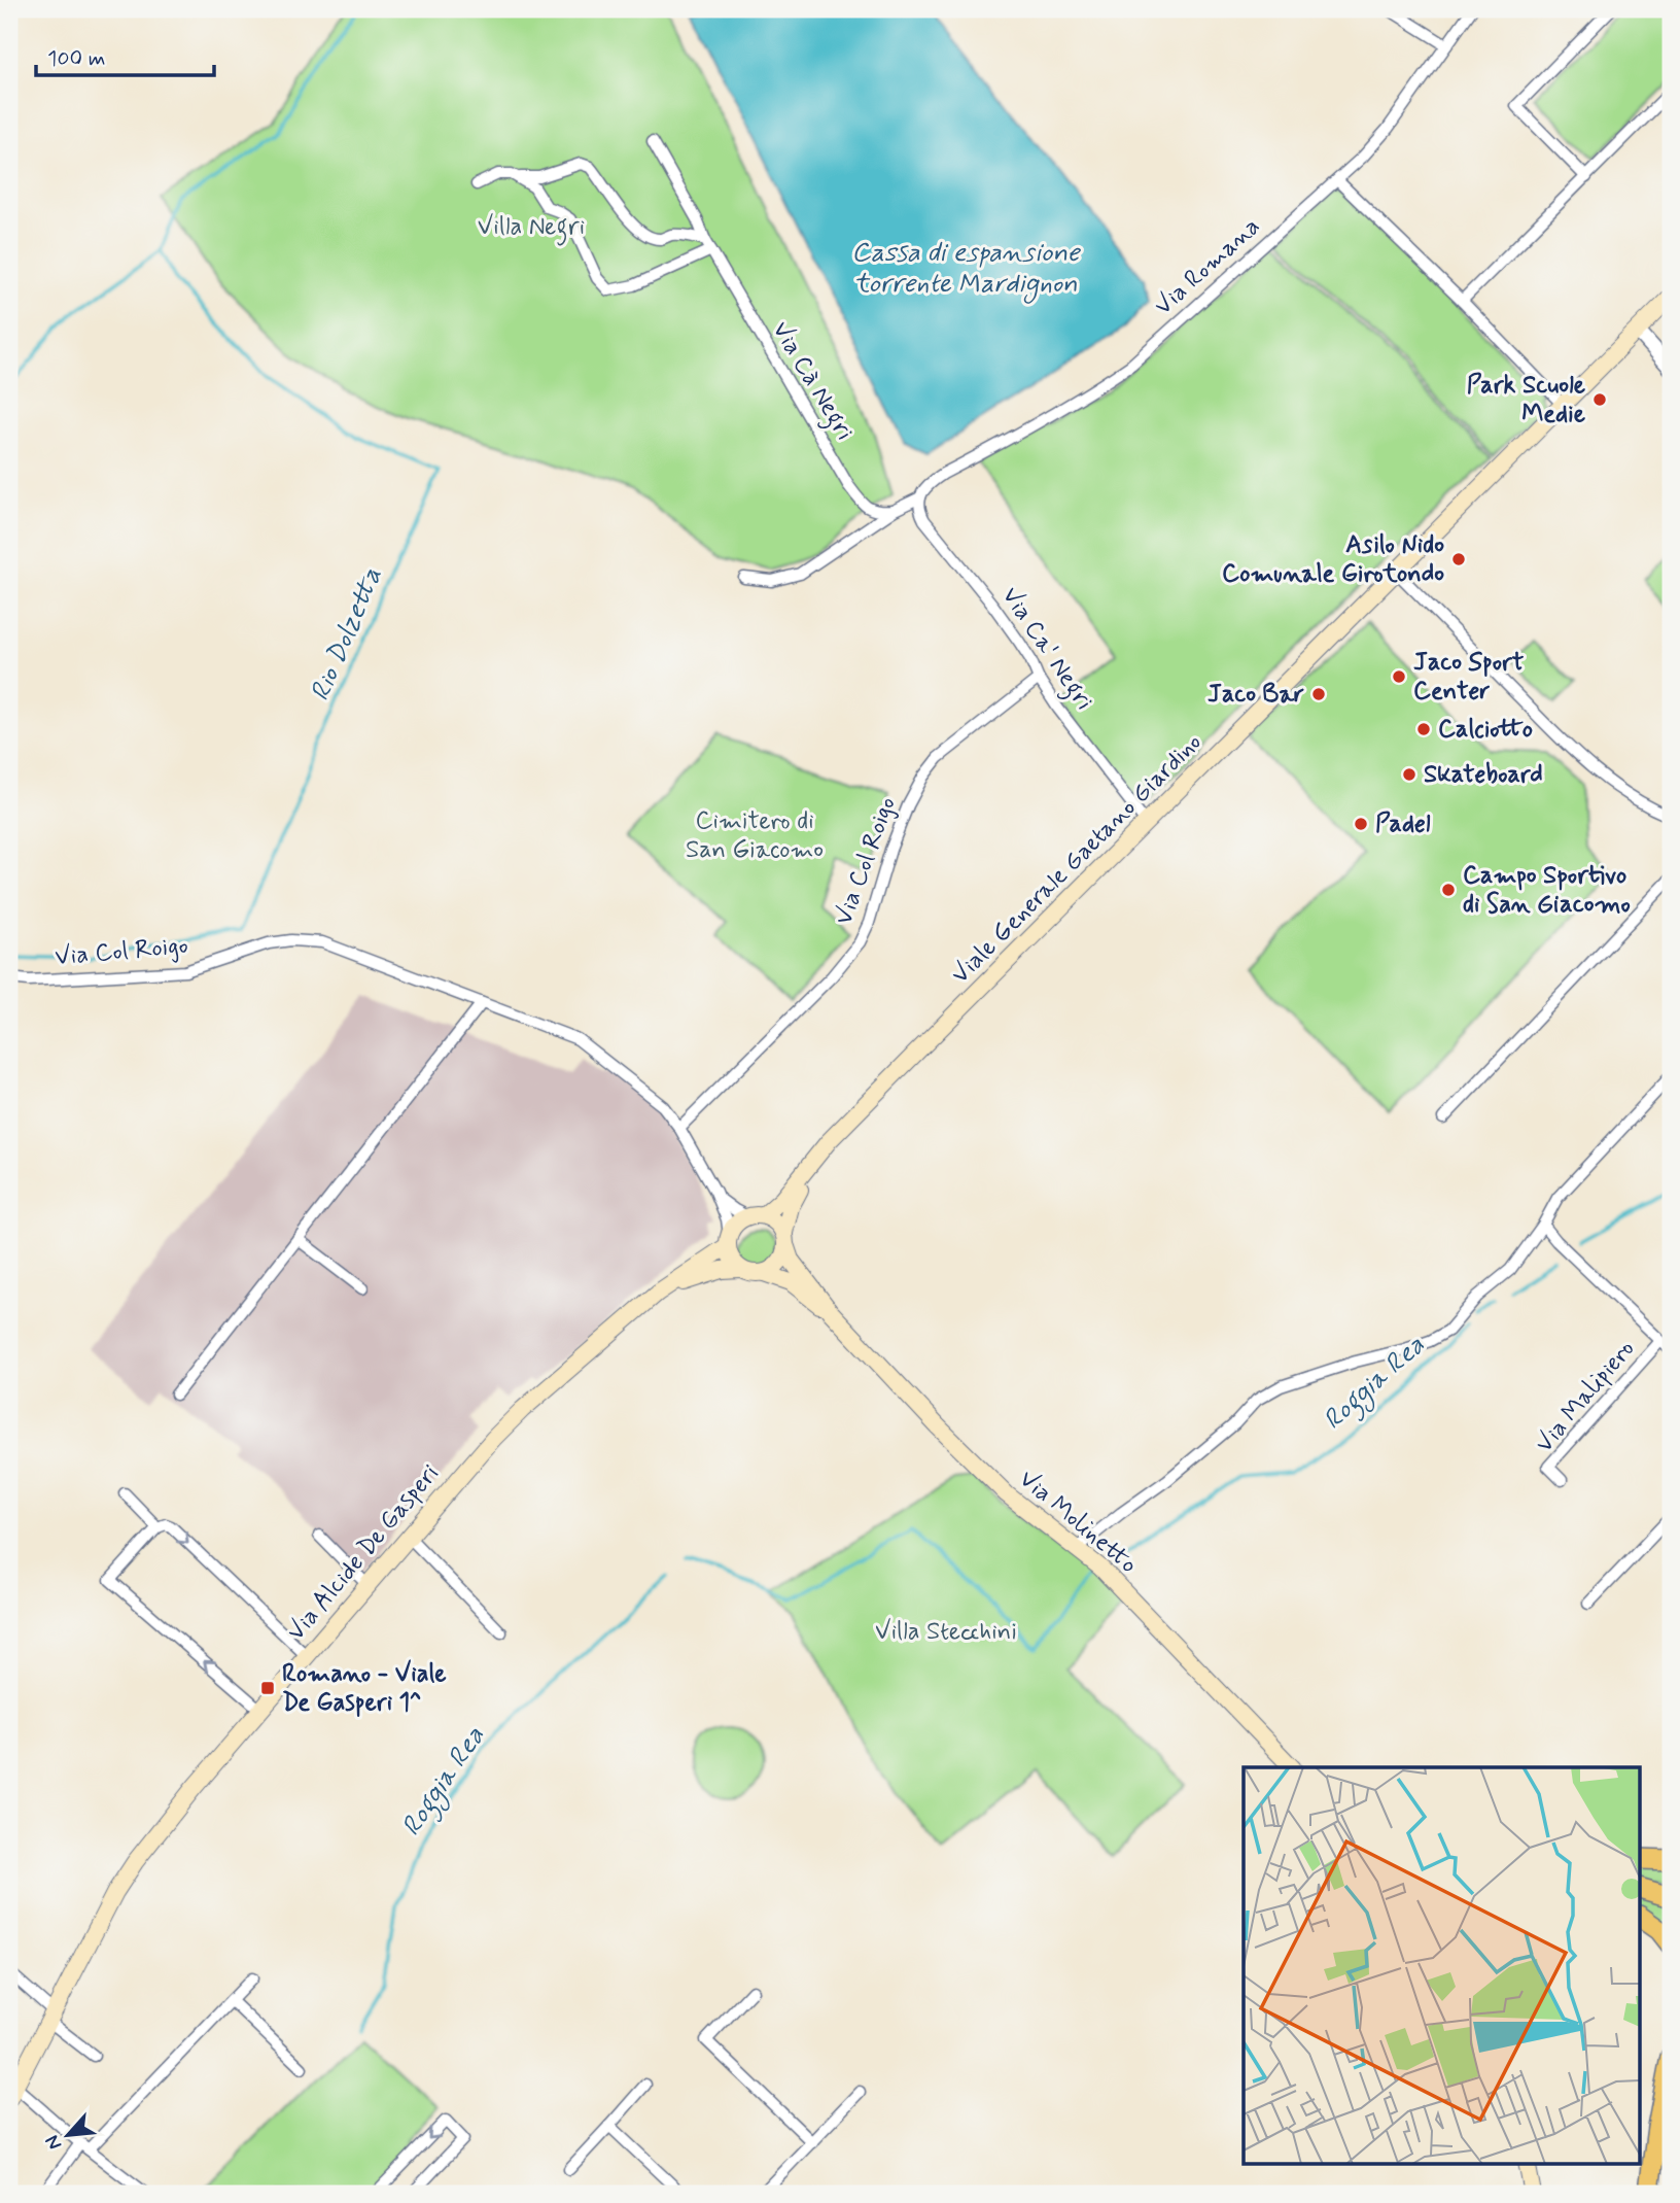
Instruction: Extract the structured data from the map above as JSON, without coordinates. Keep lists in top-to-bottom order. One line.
{"streets":{"main road":["Viale Generale Gaetano Giardino","Via Molinetto","Via Alcide De Gasperi"],"street":["Via Romana","Via Cà Negri","Via Ca' Negri","Via Col Roigo","Via Malipiero"]},"crossings":[["Via Romana","Via Ca' Negri"],["Via Ca' Negri","Viale Generale Gaetano Giardino"],["Via Ca' Negri","Via Col Roigo"],["Viale Generale Gaetano Giardino","Via Col Roigo"],["Viale Generale Gaetano Giardino","Via Molinetto"],["Viale Generale Gaetano Giardino","Via Alcide De Gasperi"],["Via Col Roigo","Via Molinetto"],["Via Col Roigo","Via Alcide De Gasperi"],["Via Molinetto","Via Alcide De Gasperi"]],"water":["Cassa di espansione torrente Mardignon","Rio Dolzetta","Roggia Rea"],"parks":["Villa Negri","Cimitero di San Giacomo","Villa Stecchini"],"places":{"other":["Park Scuole Medie","Asilo Nido Comunale Girotondo","Jaco Sport Center","Jaco Bar","Calciotto","Skateboard","Padel","Campo Sportivo di San Giacomo"],"transit":["Romano - Viale De Gasperi 1^"]},"scale_bar":"100 m","north":"bottom left"}
